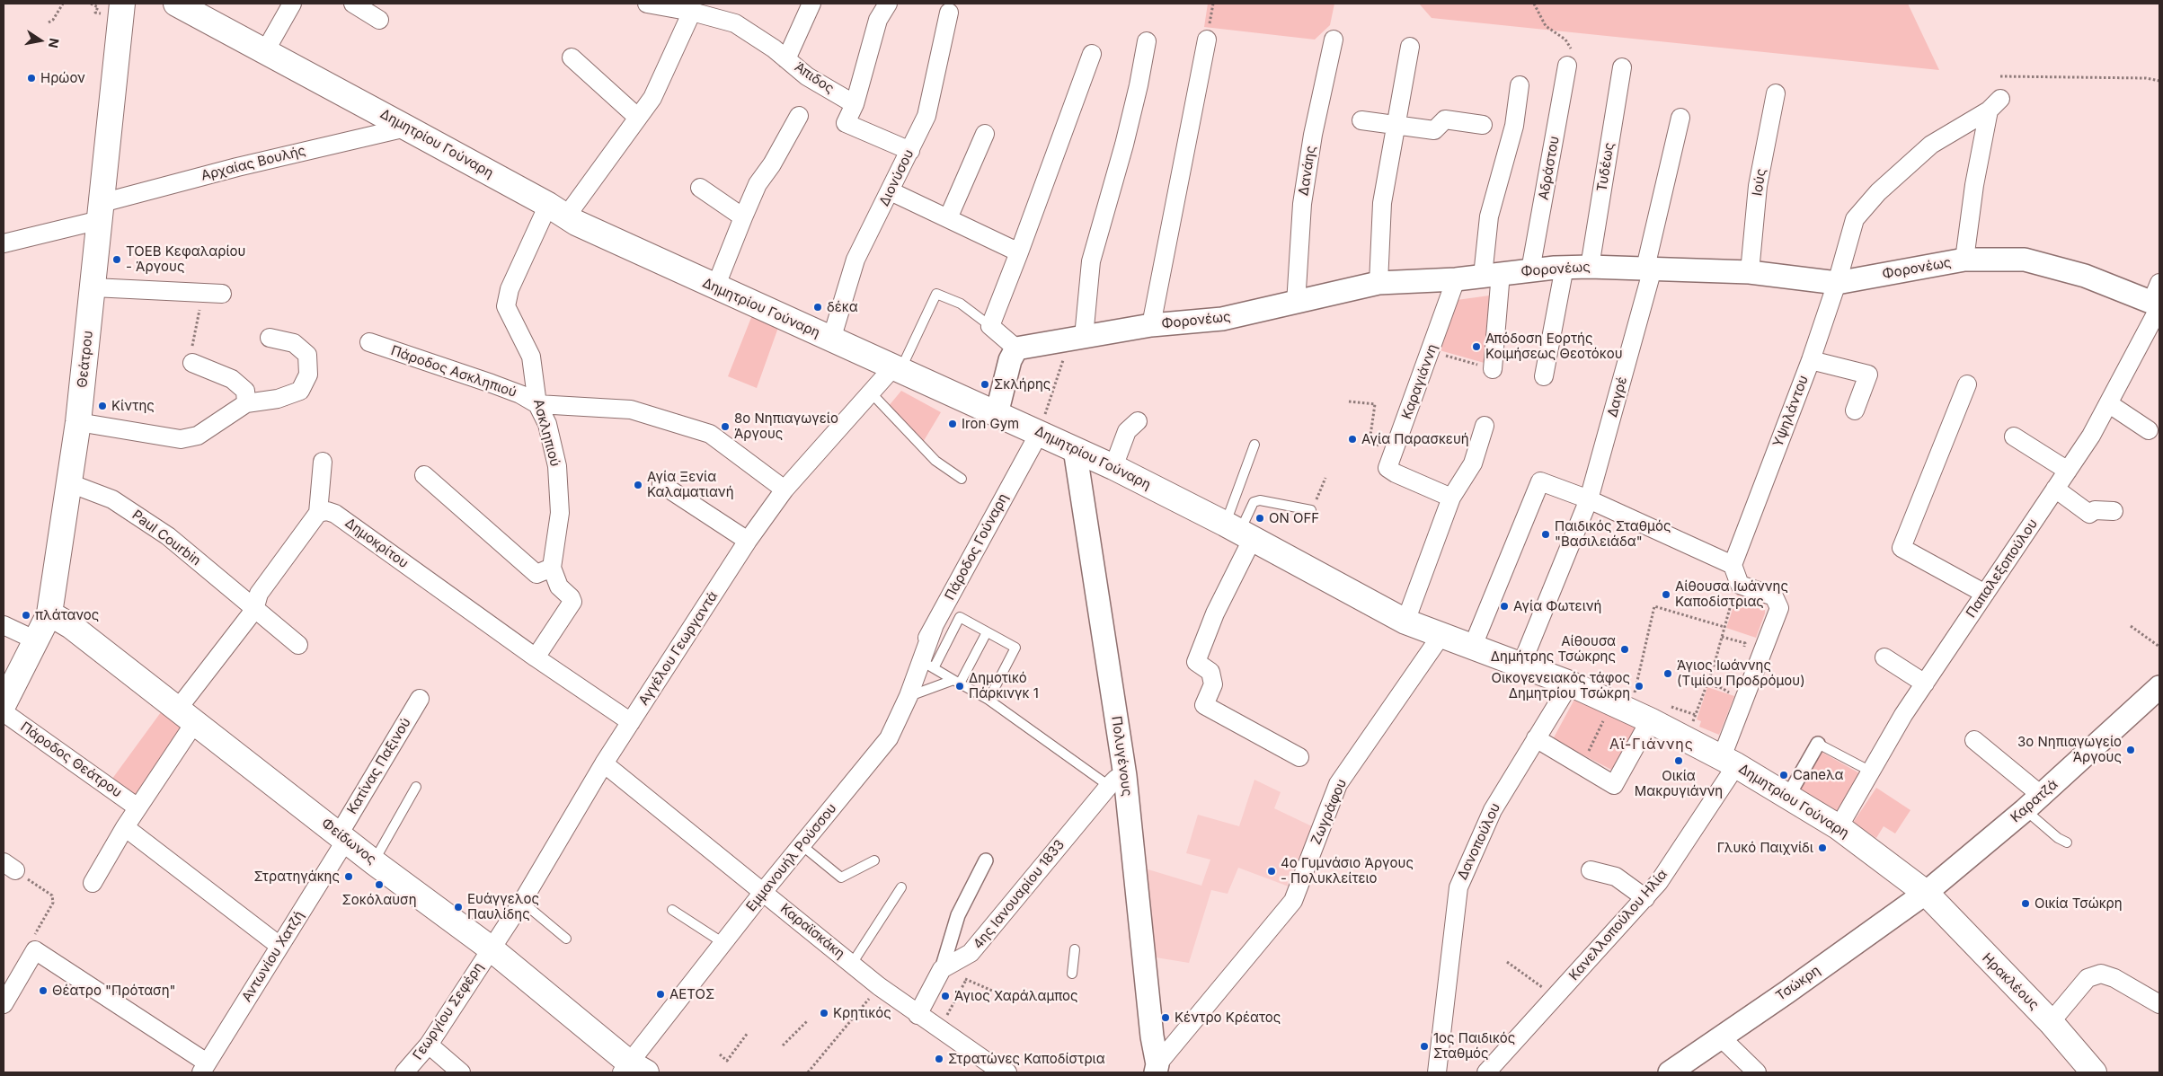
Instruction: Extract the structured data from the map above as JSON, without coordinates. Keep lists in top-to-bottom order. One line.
{"streets":{"main road":["Δημητρίου Γούναρη","Θεάτρου","Φείδωνος","Ηρακλέους"],"street":["Άπιδος","Αρχαίας Βουλής","Τυδέως","Αδράστου","Δανάης","Διονύσου","Ιούς","Φορονέως","Πάροδος Ασκληπιού","Καραγιάννη","Δαγρέ","Υψηλάντου","Ασκληπιού","Paul Courbin","Δημοκρίτου","Πάροδος Γούναρη","Παπαλεξοπούλου","Αγγέλου Γεωργαντά","Πολυγένους","Πάροδος Θεάτρου","Κατίνας Παξινού","Καρατζά","Ζωγράφου","Δανοπούλου","Εμμανουήλ Ρούσσου","4ης Ιανουαρίου 1833","Κανελλοπούλου Ηλία","Καραϊσκάκη","Αντωνίου Χατζή","Τσώκρη","Γεωργίου Σεφέρη"]},"crossings":[["Δημητρίου Γούναρη","Αρχαίας Βουλής"],["Δημητρίου Γούναρη","Διονύσου"],["Δημητρίου Γούναρη","Δαγρέ"],["Δημητρίου Γούναρη","Ασκληπιού"],["Δημητρίου Γούναρη","Πάροδος Γούναρη"],["Δημητρίου Γούναρη","Παπαλεξοπούλου"],["Δημητρίου Γούναρη","Αγγέλου Γεωργαντά"],["Δημητρίου Γούναρη","Πολυγένους"],["Δημητρίου Γούναρη","Καρατζά"],["Δημητρίου Γούναρη","Ζωγράφου"],["Δημητρίου Γούναρη","Δανοπούλου"],["Δημητρίου Γούναρη","Κανελλοπούλου Ηλία"],["Δημητρίου Γούναρη","Ηρακλέους"],["Δημητρίου Γούναρη","Τσώκρη"],["Αρχαίας Βουλής","Θεάτρου"],["Τυδέως","Φορονέως"],["Αδράστου","Φορονέως"],["Δανάης","Φορονέως"],["Ιούς","Φορονέως"],["Φορονέως","Καραγιάννη"],["Φορονέως","Δαγρέ"],["Φορονέως","Υψηλάντου"],["Φορονέως","Παπαλεξοπούλου"],["Θεάτρου","Paul Courbin"],["Θεάτρου","Φείδωνος"],["Πάροδος Ασκληπιού","Ασκληπιού"],["Δημοκρίτου","Αγγέλου Γεωργαντά"],["Πάροδος Γούναρη","Εμμανουήλ Ρούσσου"],["Αγγέλου Γεωργαντά","Φείδωνος"],["Αγγέλου Γεωργαντά","Καραϊσκάκη"],["Αγγέλου Γεωργαντά","Γεωργίου Σεφέρη"],["Πολυγένους","Ζωγράφου"],["Πολυγένους","4ης Ιανουαρίου 1833"],["Κατίνας Παξινού","Φείδωνος"],["Κατίνας Παξινού","Αντωνίου Χατζή"],["Καρατζά","Ηρακλέους"],["Καρατζά","Τσώκρη"],["Φείδωνος","Εμμανουήλ Ρούσσου"],["Φείδωνος","Αντωνίου Χατζή"],["Φείδωνος","Γεωργίου Σεφέρη"],["Εμμανουήλ Ρούσσου","Καραϊσκάκη"],["Ηρακλέους","Τσώκρη"]],"districts":["Αϊ-Γιάννης"],"places":["Ηρώον","ΤΟΕΒ Κεφαλαρίου - Άργους","δέκα","Απόδοση Εορτής Κοιμήσεως Θεοτόκου","Σκλήρης","Κίντης","Iron Gym","8ο Νηπιαγωγείο Άργους","Αγία Παρασκευή","Αγία Ξενία Καλαματιανή","ON OFF","Παιδικός Σταθμός \"Βασιλειάδα\"","Αίθουσα Ιωάννης Καποδίστριας","Αγία Φωτεινή","πλάτανος","Αίθουσα Δημήτρης Τσώκρης","Άγιος Ιωάννης (Τιμίου Προδρόμου)","Δημοτικό Πάρκινγκ 1","Οικογενειακός τάφος Δημητρίου Τσώκρη","3ο Νηπιαγωγείο Άργους","Οικία Μακρυγιάννη","Caneλα","Γλυκό Παιχνίδι","4ο Γυμνάσιο Άργους - Πολυκλείτειο","Στρατηγάκης","Σοκόλαυση","Οικία Τσώκρη","Ευάγγελος Παυλίδης","Θέατρο \"Πρόταση\"","ΑΕΤΟΣ","Άγιος Χαράλαμπος","Κρητικός","Κέντρο Κρέατος","1ος Παιδικός Σταθμός","Στρατώνες Καποδίστρια"],"north":"right"}
